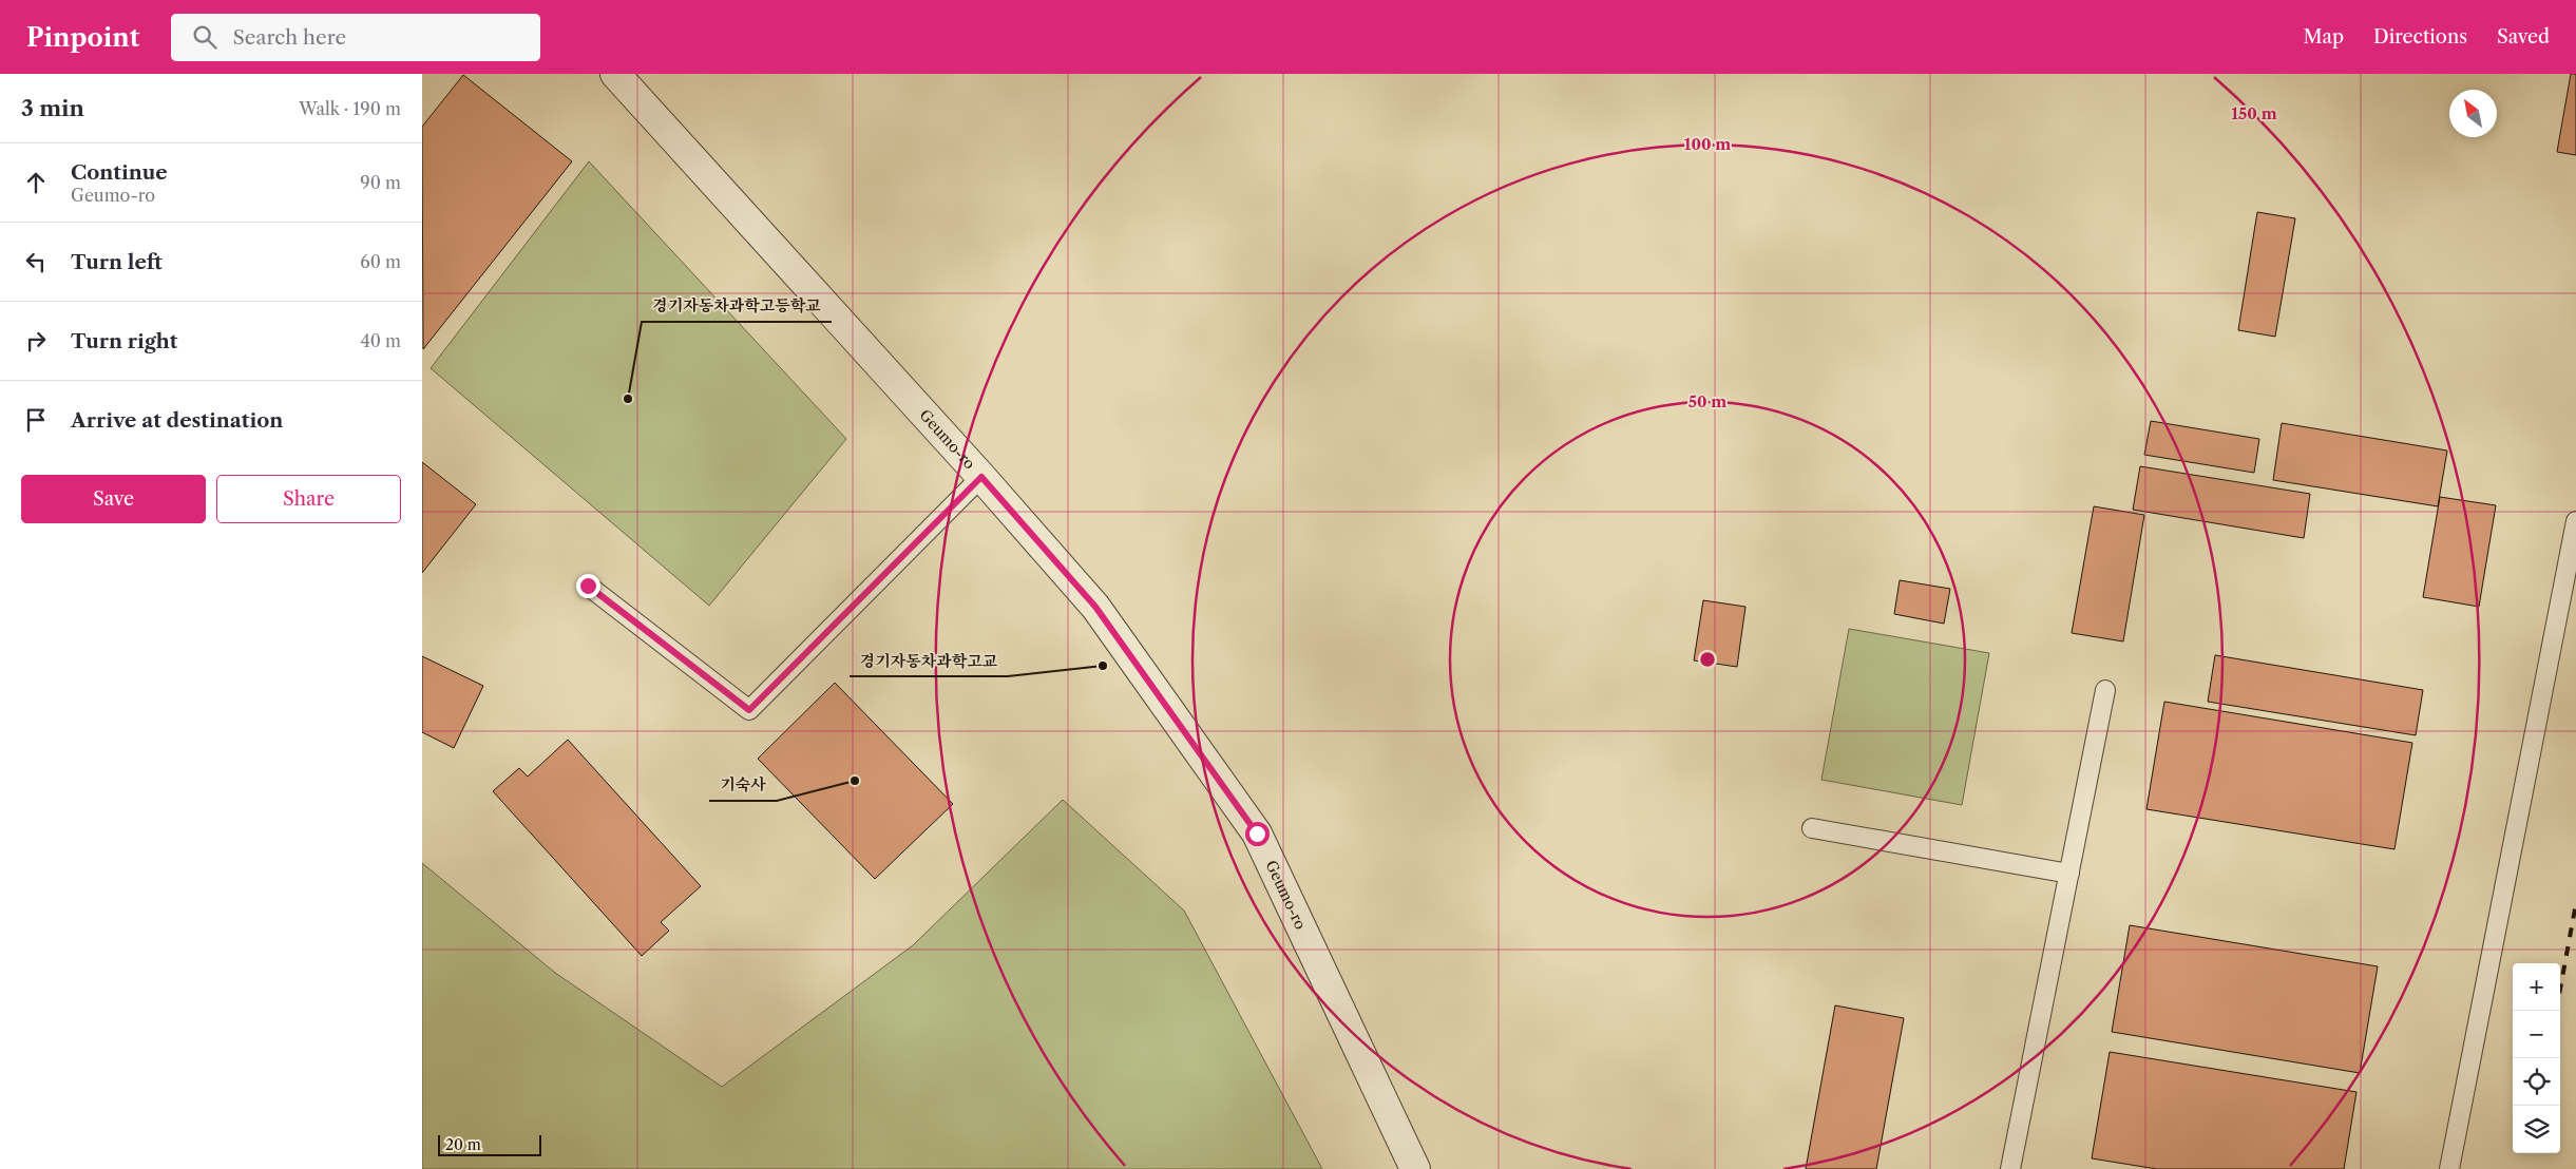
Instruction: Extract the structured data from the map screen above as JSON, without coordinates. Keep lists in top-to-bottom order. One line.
{"streets":{"street":["Geumo-ro"]},"places":["경기자동차과학고등학교","경기자동차과학고교","기숙사"],"scale_bar":"20 m","north":"top left","page":{"header":"Pinpoint","search":"Search here","nav":["Map","Directions","Saved"],"heading":["3 min","Walk · 190 m"],"list":[["Continue","Geumo-ro","90 m"],["Turn left","60 m"],["Turn right","40 m"],"Arrive at destination"],"buttons":["Save","Share"],"map_buttons":["+","−"],"scale":"20 m"},"rings":["150 m","100 m","50 m"]}
